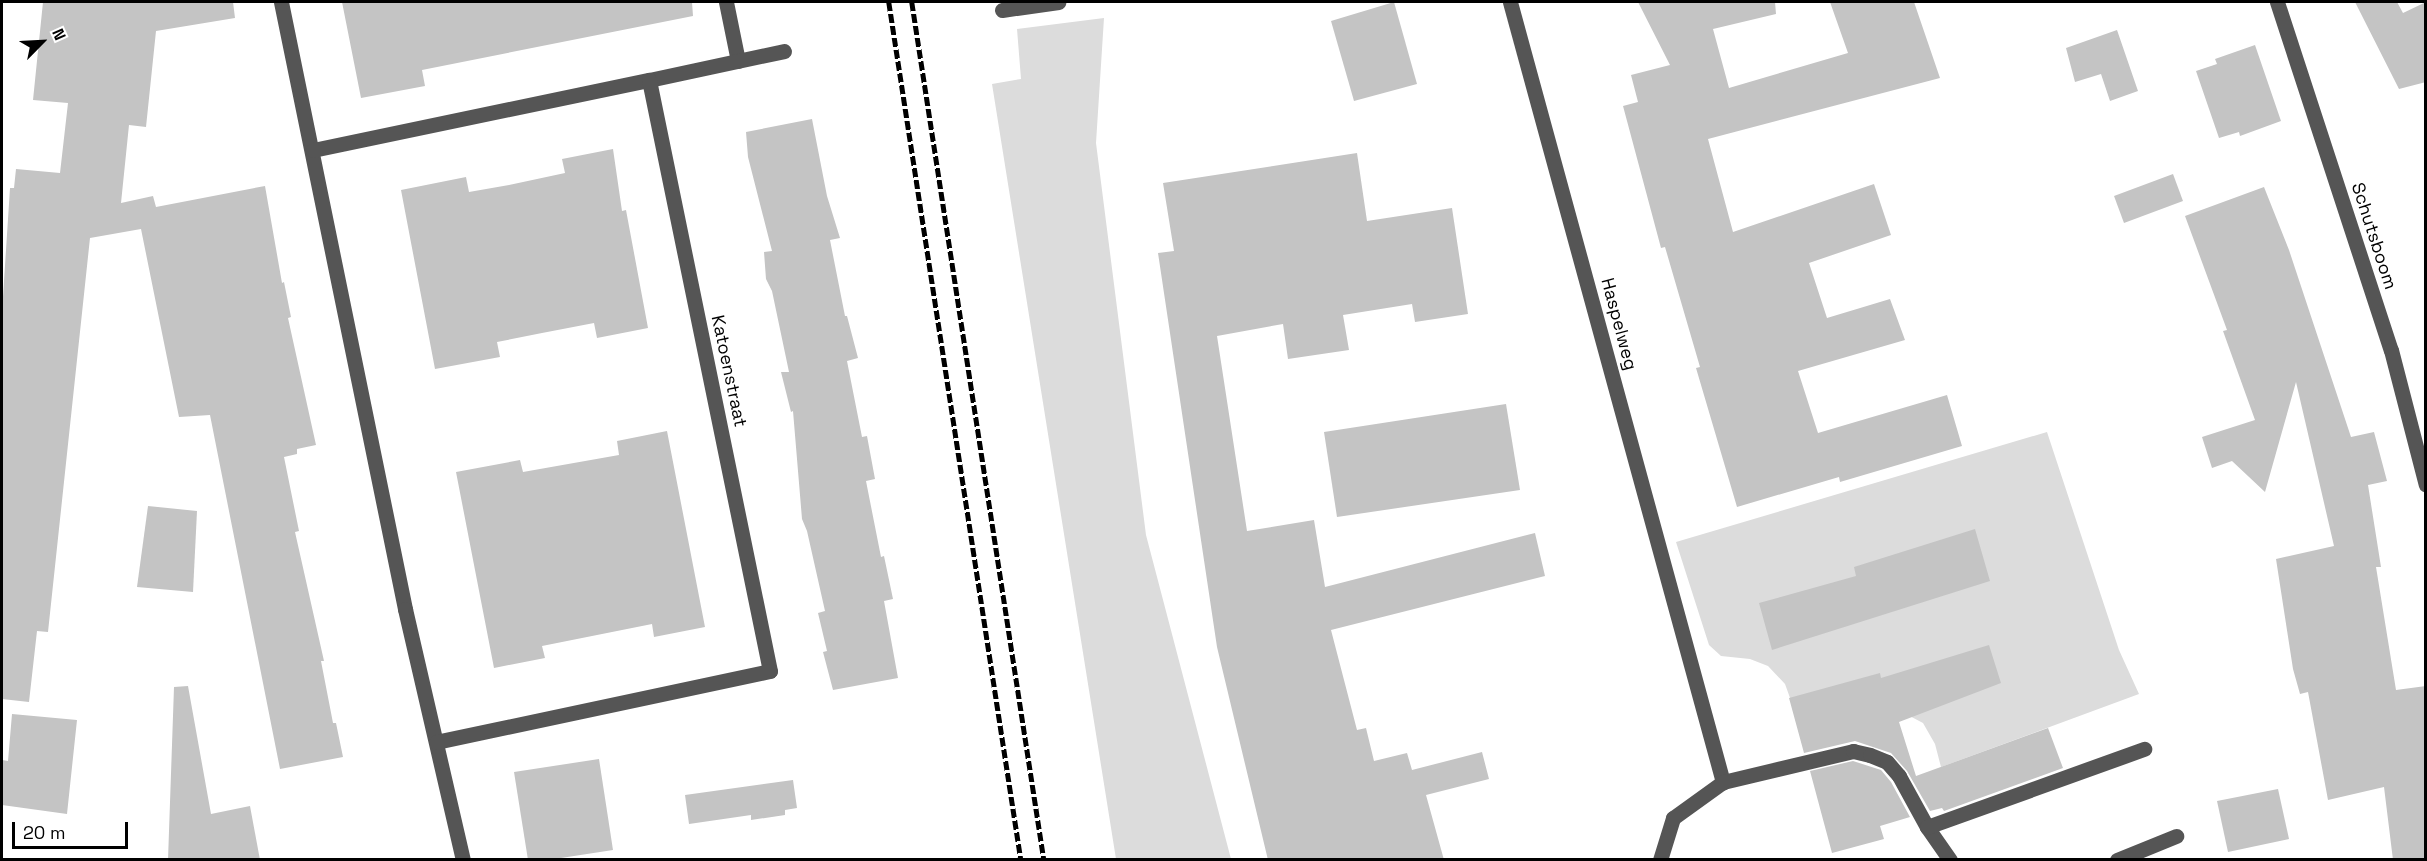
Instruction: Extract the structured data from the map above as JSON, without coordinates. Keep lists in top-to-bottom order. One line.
{"streets":{"street":["Schutsboom","Haspelweg","Katoenstraat"]},"scale_bar":"20 m","north":"top right"}
